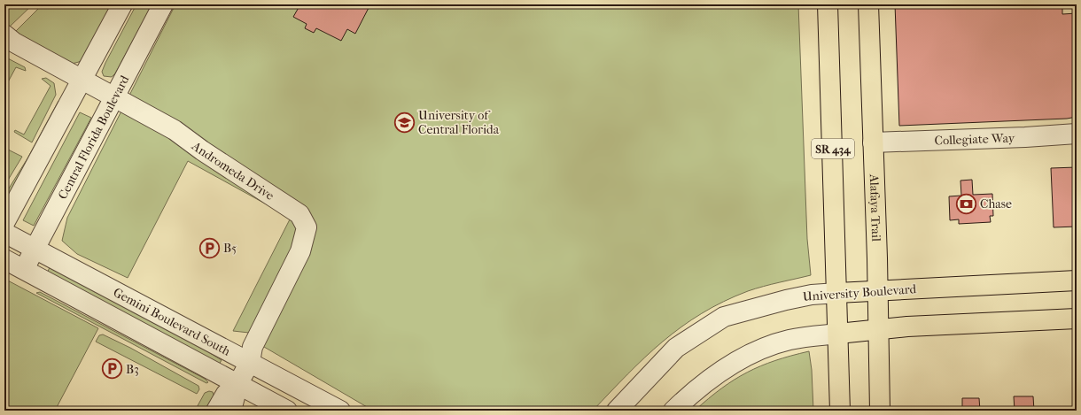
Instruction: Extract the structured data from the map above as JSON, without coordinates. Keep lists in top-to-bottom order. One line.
{"streets":{"main road":["SR 434","Alafaya Trail","University Boulevard"],"street":["Central Florida Boulevard","Collegiate Way","Andromeda Drive","Gemini Boulevard South"]},"crossings":[["Central Florida Boulevard","Andromeda Drive"],["Central Florida Boulevard","Gemini Boulevard South"],["Collegiate Way","Alafaya Trail"],["SR 434","University Boulevard"],["Andromeda Drive","Gemini Boulevard South"],["Alafaya Trail","University Boulevard"]],"places":{"school or university":["University of Central Florida"],"bank":["Chase"],"parking":["B5","B3"]}}
